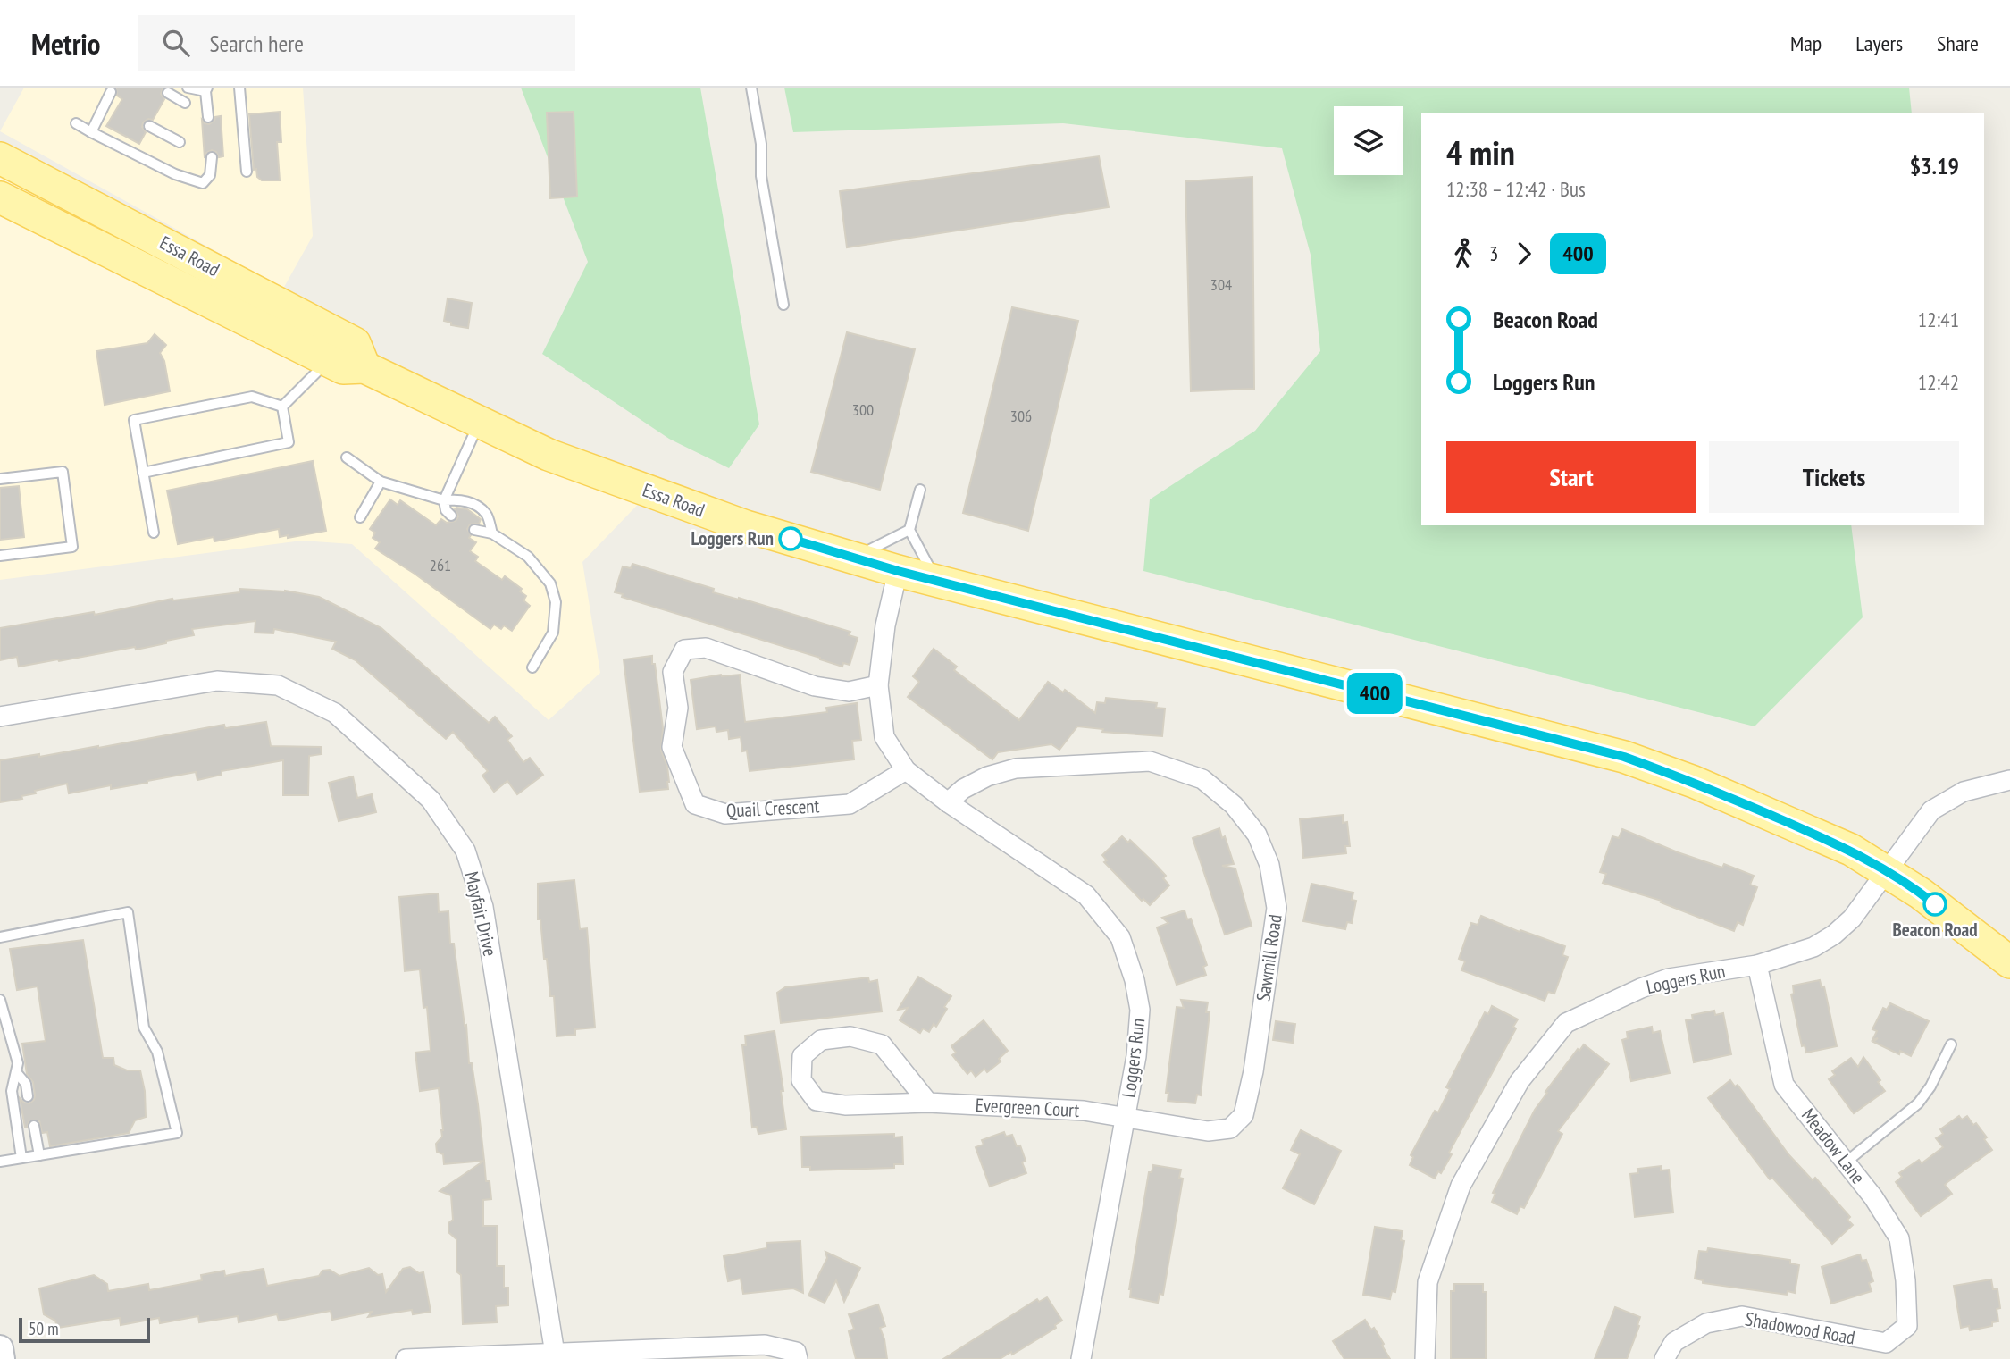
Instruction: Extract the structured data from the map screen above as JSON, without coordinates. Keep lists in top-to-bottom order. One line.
{"streets":{"main road":["Essa Road"],"street":["Quail Crescent","Mayfair Drive","Sawmill Road","Loggers Run","Evergreen Court","Meadow Lane","Shadowood Road"]},"crossings":[["Essa Road","Loggers Run"],["Quail Crescent","Loggers Run"],["Sawmill Road","Loggers Run"],["Sawmill Road","Evergreen Court"],["Loggers Run","Evergreen Court"],["Loggers Run","Meadow Lane"],["Meadow Lane","Shadowood Road"]],"places":["Loggers Run","Beacon Road"],"lines":["bus line 400"],"house_numbers":["304","300","306","261"],"scale_bar":"50 m","page":{"header":"Metrio","search":"Search here","nav":["Map","Layers","Share"],"on_map":"400","heading":["4 min","12:38 – 12:42 · Bus","$3.19"],"legs":["3","400"],"list":[{"name":"Beacon Road","value":"12:41"},{"name":"Loggers Run","value":"12:42"}],"buttons":["Start","Tickets"],"scale":"50 m"}}
